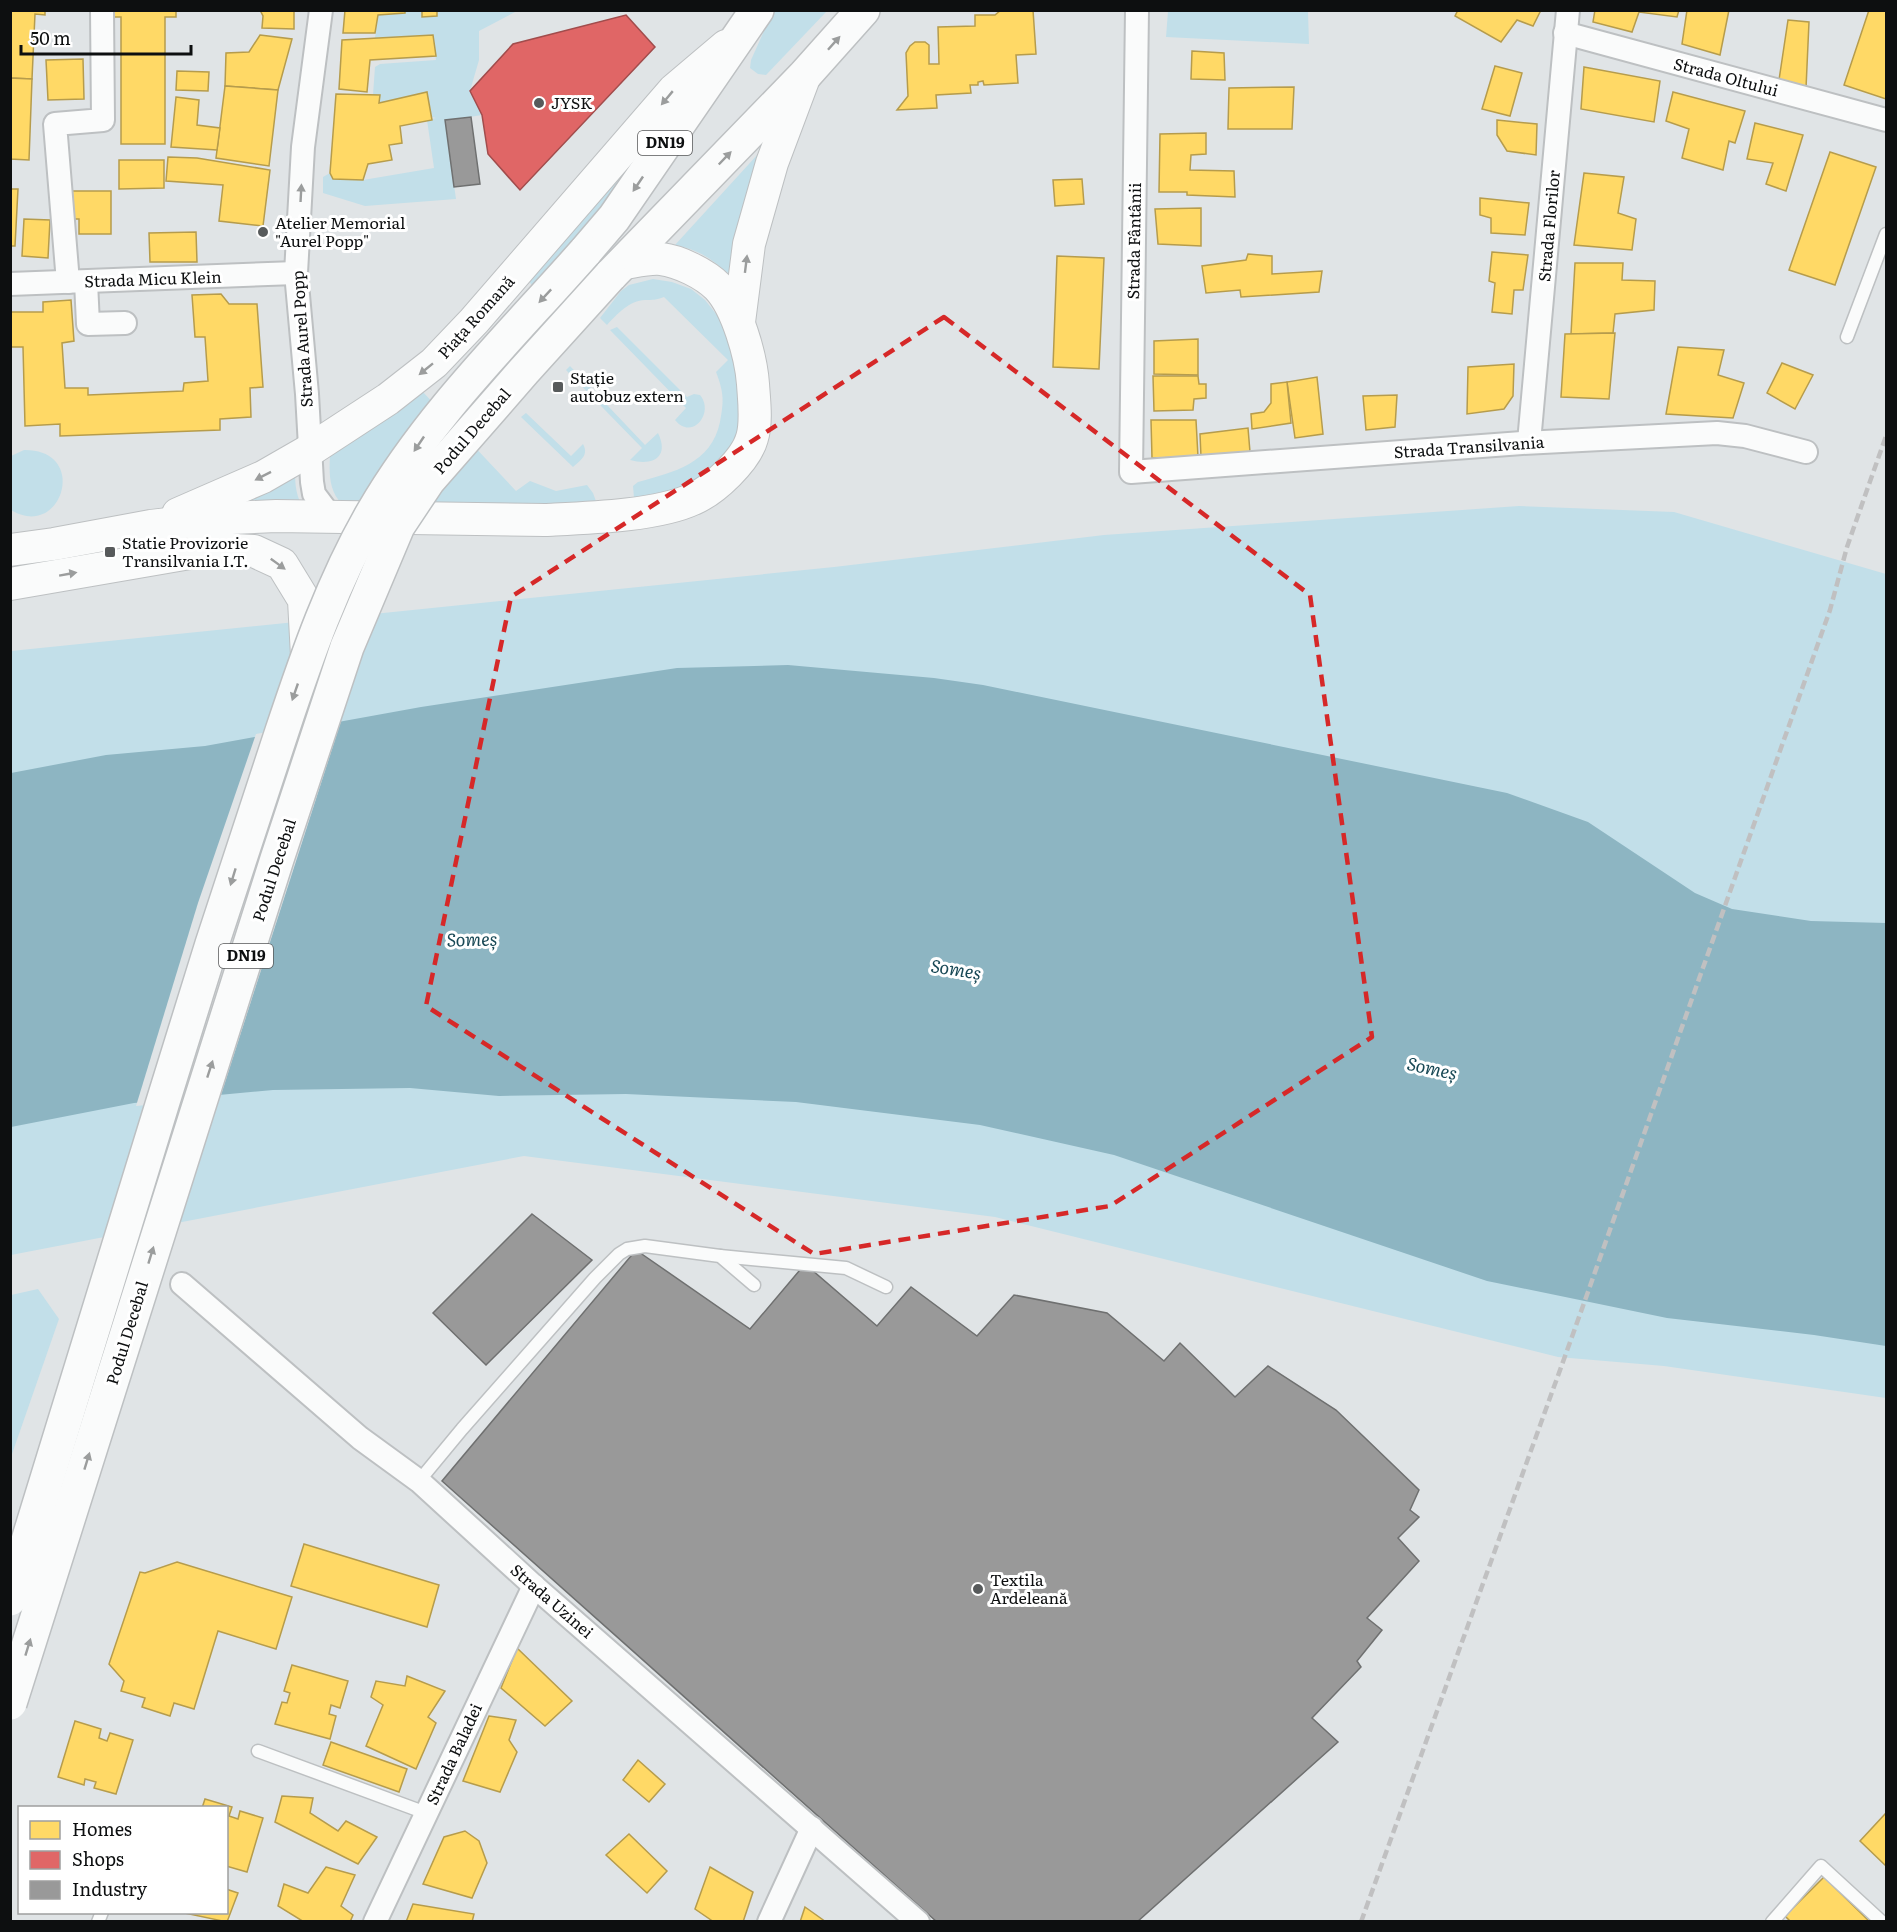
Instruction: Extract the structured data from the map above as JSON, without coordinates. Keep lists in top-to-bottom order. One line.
{"streets":{"main road":["DN19","Piața Romană","Podul Decebal"],"street":["Strada Oltului","Strada Florilor","Strada Fântânii","Strada Micu Klein","Strada Aurel Popp","Strada Transilvania","Strada Uzinei","Strada Baladei"]},"crossings":[["Strada Oltului","Strada Florilor"],["Strada Florilor","Strada Transilvania"],["Strada Fântânii","Strada Transilvania"],["Strada Micu Klein","Strada Aurel Popp"],["Piața Romană","Strada Aurel Popp"],["Piața Romană","Podul Decebal"],["Strada Uzinei","Strada Baladei"]],"one_way":["Strada Aurel Popp"],"water":["Someș"],"places":{"other":["JYSK","Atelier Memorial \"Aurel Popp\"","Textila Ardeleană"],"transit":["Stație autobuz extern","Statie Provizorie Transilvania I.T."]},"legend":["Homes","Shops","Industry"],"scale_bar":"50 m"}
